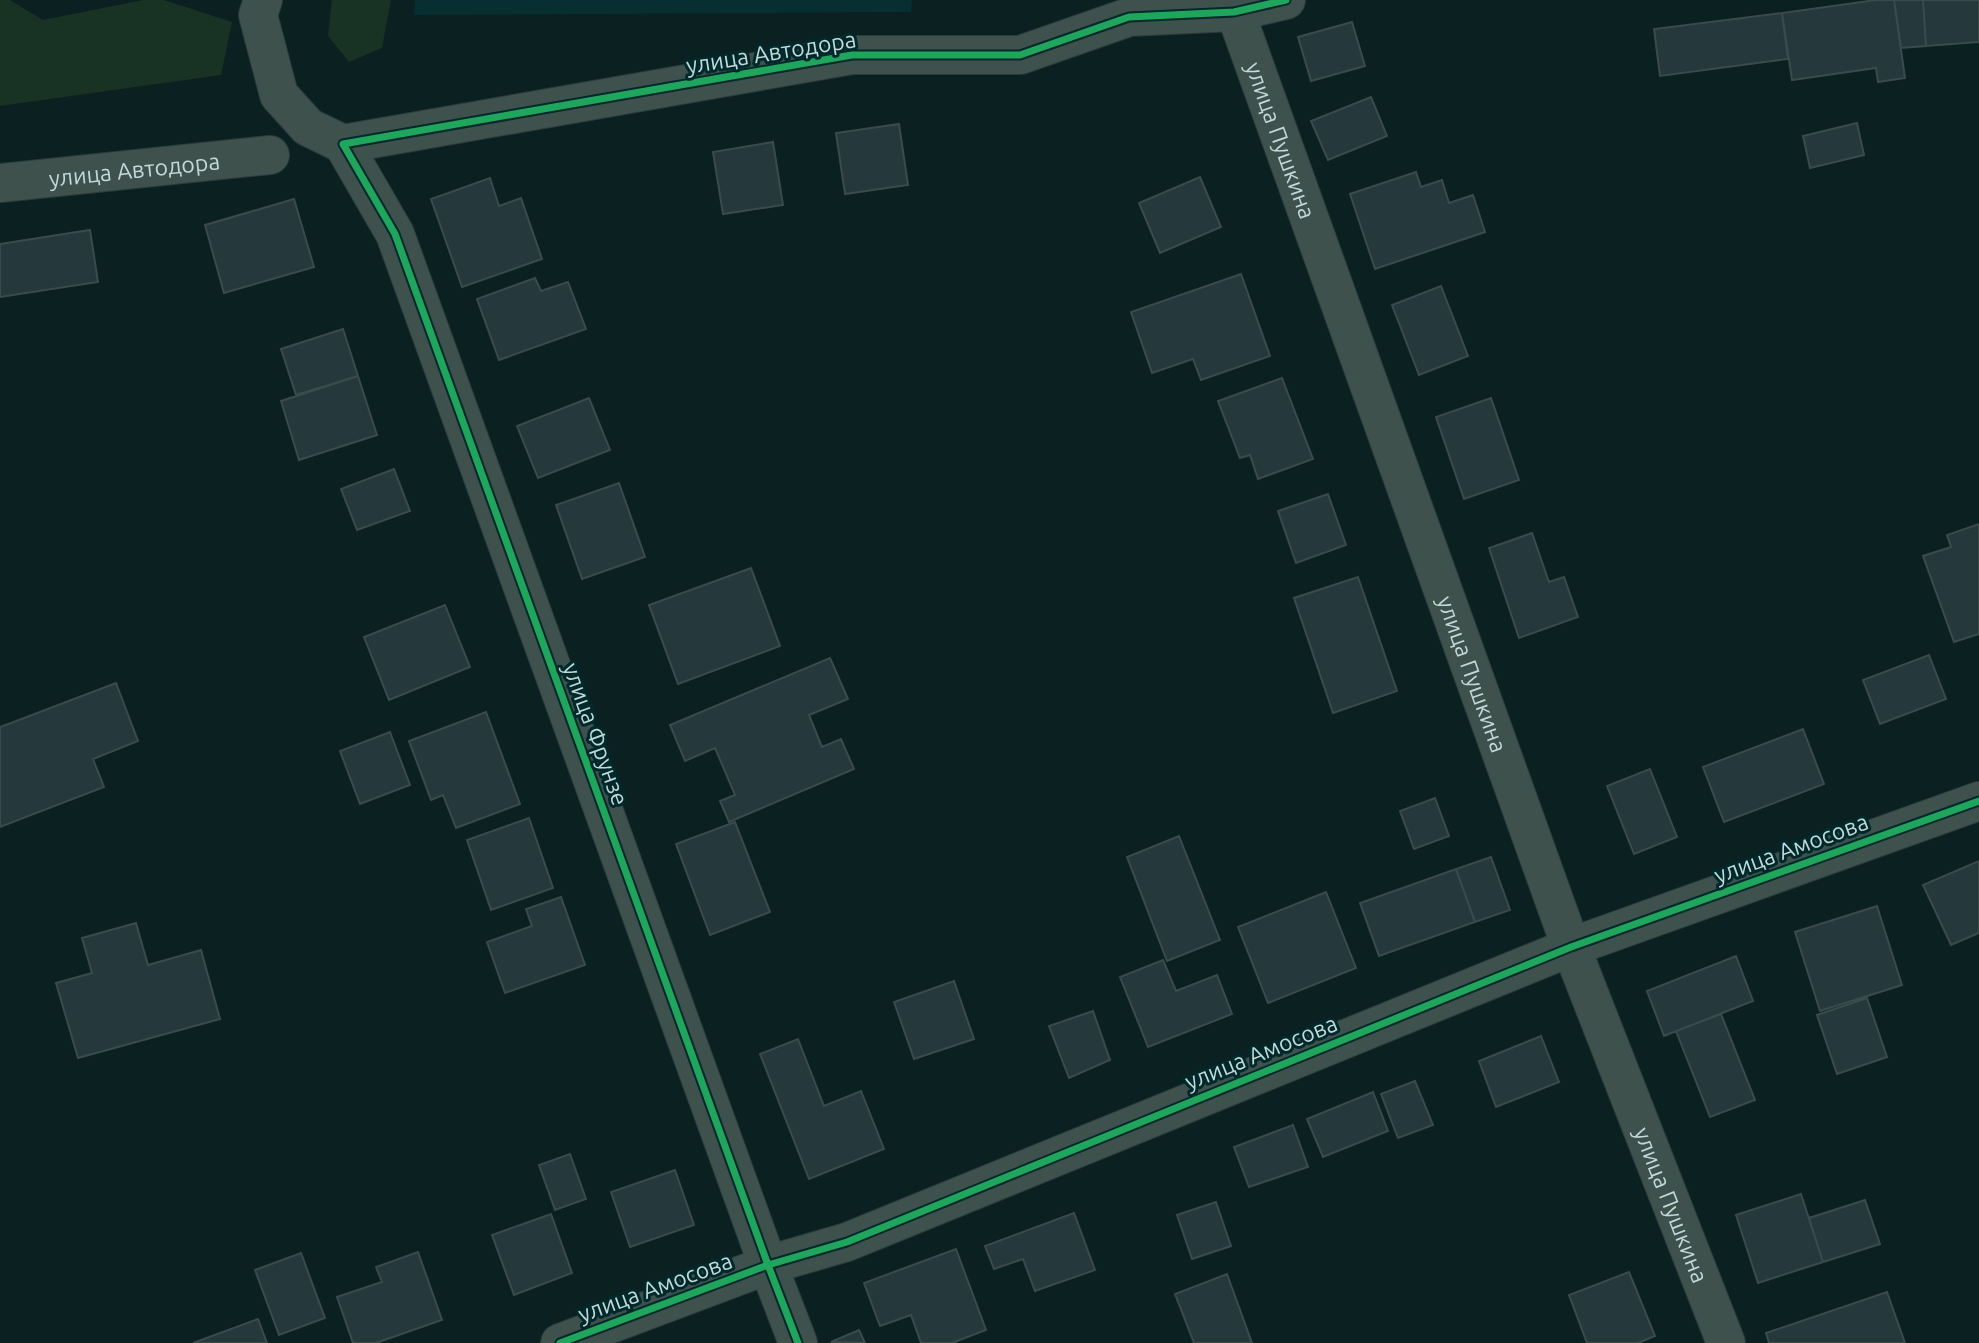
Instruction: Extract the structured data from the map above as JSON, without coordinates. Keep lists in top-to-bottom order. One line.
{"streets":{"street":["улица Автодора","улица Пушкина","улица Фрунзе","улица Амосова"]},"crossings":[["улица Автодора","улица Пушкина"],["улица Автодора","улица Фрунзе"],["улица Пушкина","улица Амосова"],["улица Фрунзе","улица Амосова"]]}
